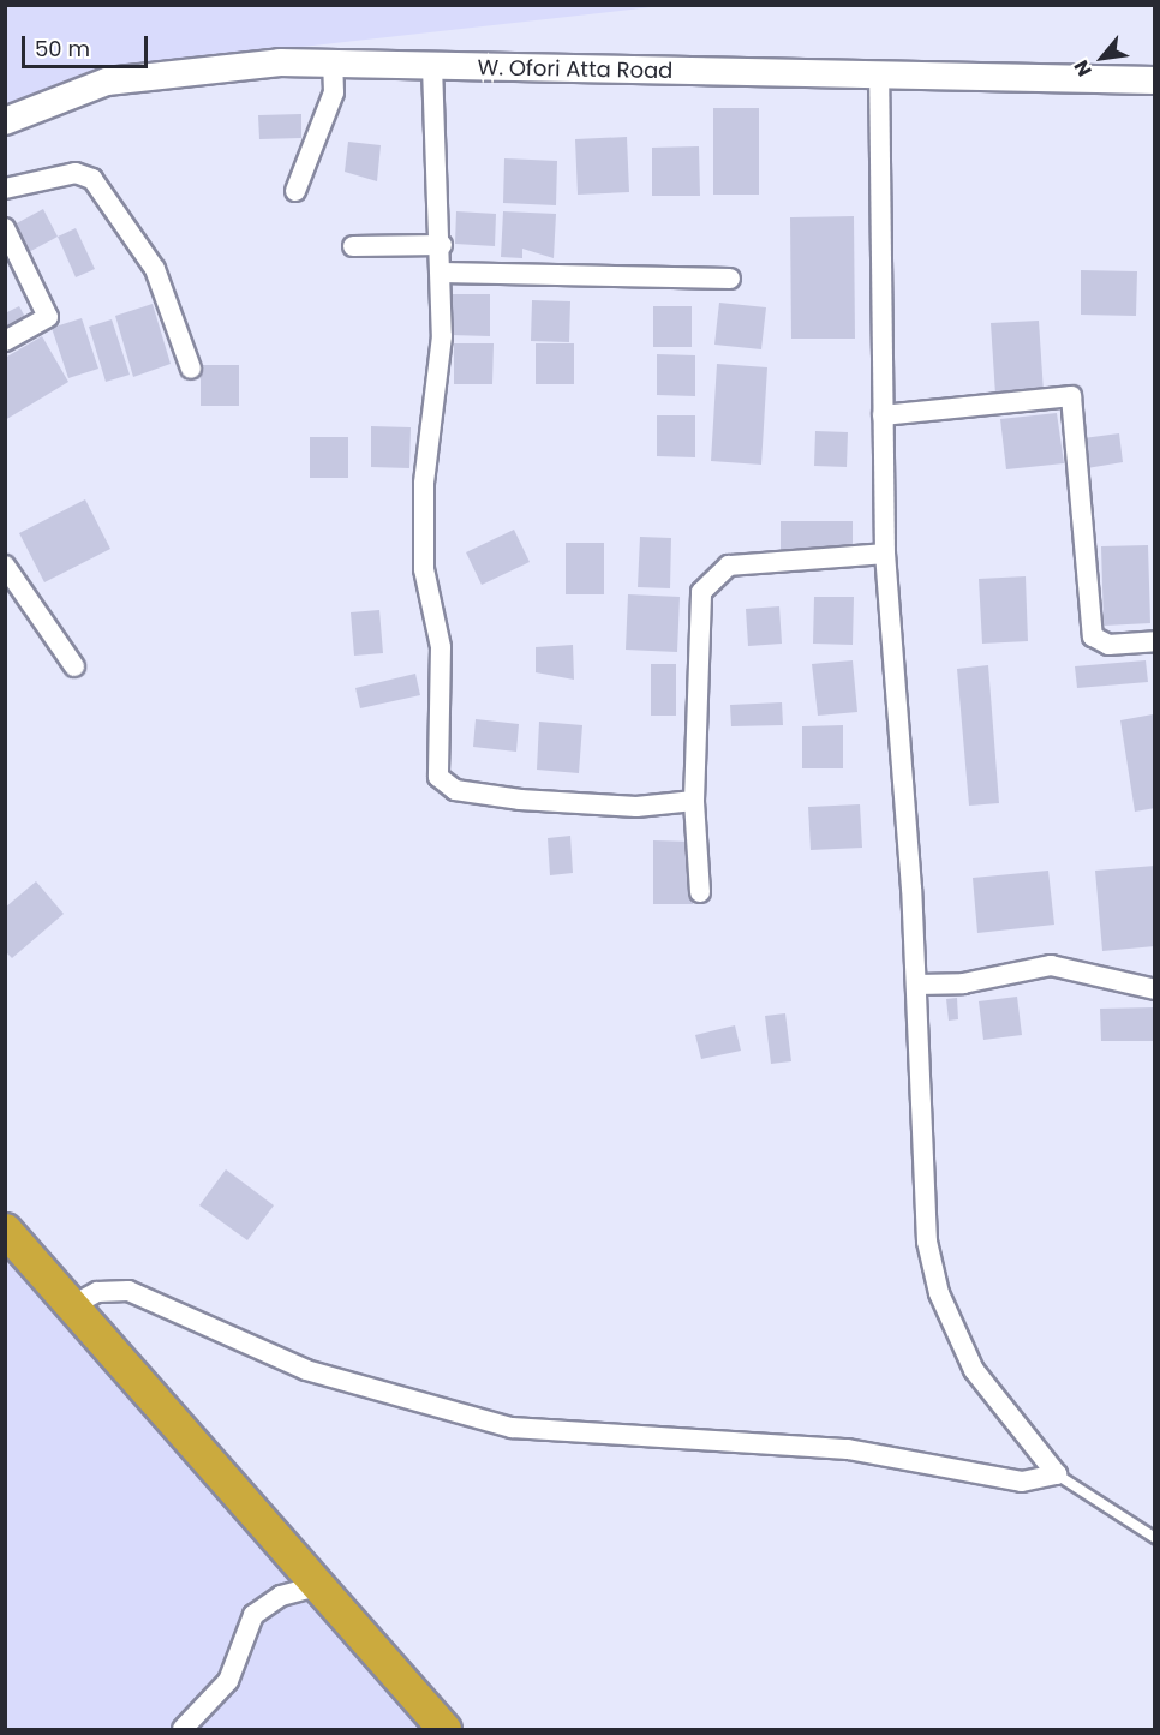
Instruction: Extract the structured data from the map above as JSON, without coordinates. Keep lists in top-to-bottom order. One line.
{"streets":{"main road":["W. Ofori Atta Road"]},"scale_bar":"50 m","north":"bottom left"}
